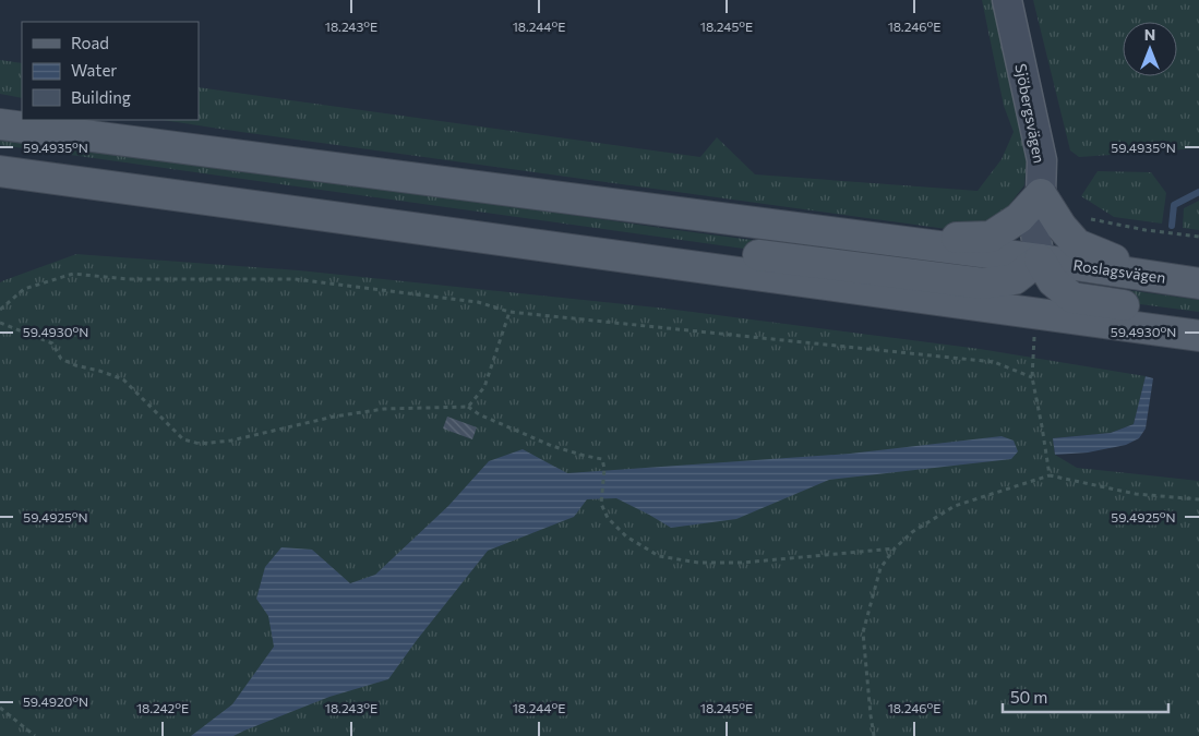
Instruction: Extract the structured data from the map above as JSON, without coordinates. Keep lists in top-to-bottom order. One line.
{"streets":{"main road":["Roslagsvägen"],"street":["Sjöbergsvägen"]},"crossings":[["Sjöbergsvägen","Roslagsvägen"]],"legend":["Road","Water","Building"],"scale_bar":"50 m","north":"top","coordinates":["18.243°E","18.244°E","18.245°E","18.246°E","59.4935°N","59.4930°N","59.4925°N","59.4920°N","18.242°E"]}
